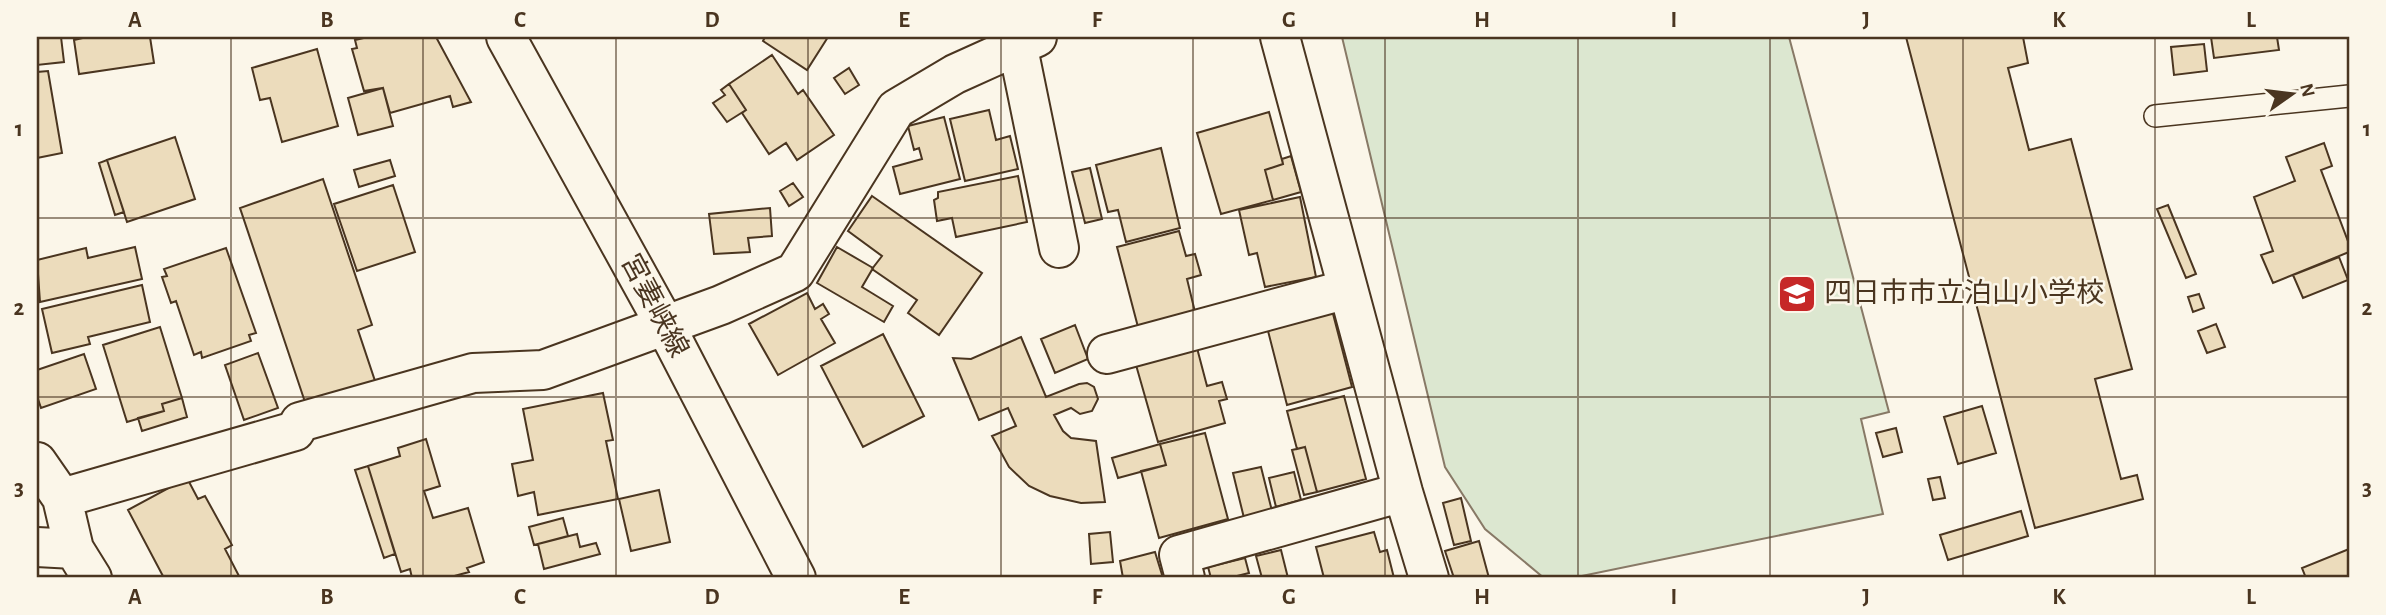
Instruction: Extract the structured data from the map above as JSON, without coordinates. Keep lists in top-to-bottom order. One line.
{"streets":{"street":["宮妻峡線"]},"places":{"school or university":["四日市市立泊山小学校"]},"north":"right","grid":{"columns":["A","B","C","D","E","F","G","H","I","J","K","L"],"rows":["1","2","3"]}}
